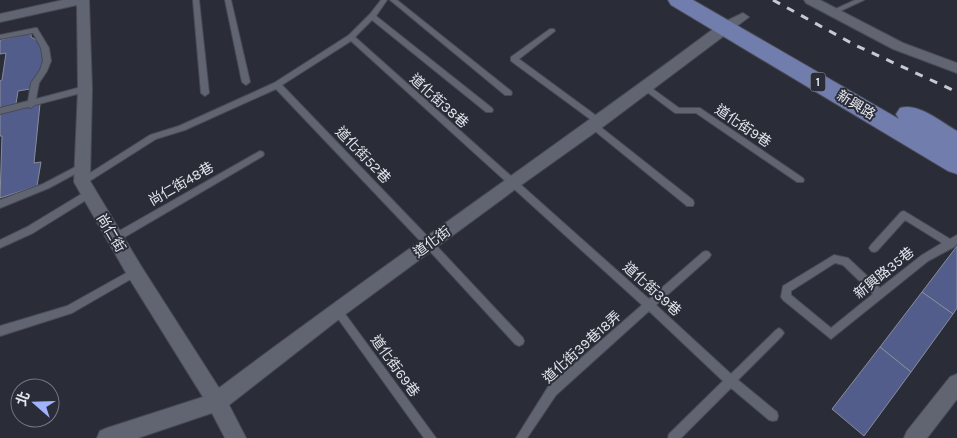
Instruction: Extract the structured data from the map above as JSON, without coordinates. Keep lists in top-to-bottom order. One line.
{"streets":{"main road":["1","新興路"],"street":["尚仁街","道化街"],"lane":["道化街38巷","道化街9巷","道化街52巷","尚仁街48巷","新興路35巷","道化街39巷","道化街39巷18弄","道化街69巷"]},"crossings":[["道化街38巷","道化街"],["道化街38巷","道化街39巷"],["新興路","道化街"],["道化街9巷","道化街"],["道化街52巷","道化街"],["尚仁街48巷","尚仁街"],["尚仁街","道化街"],["道化街","道化街39巷"],["道化街","道化街69巷"],["道化街39巷","道化街39巷18弄"]],"north":"left"}
